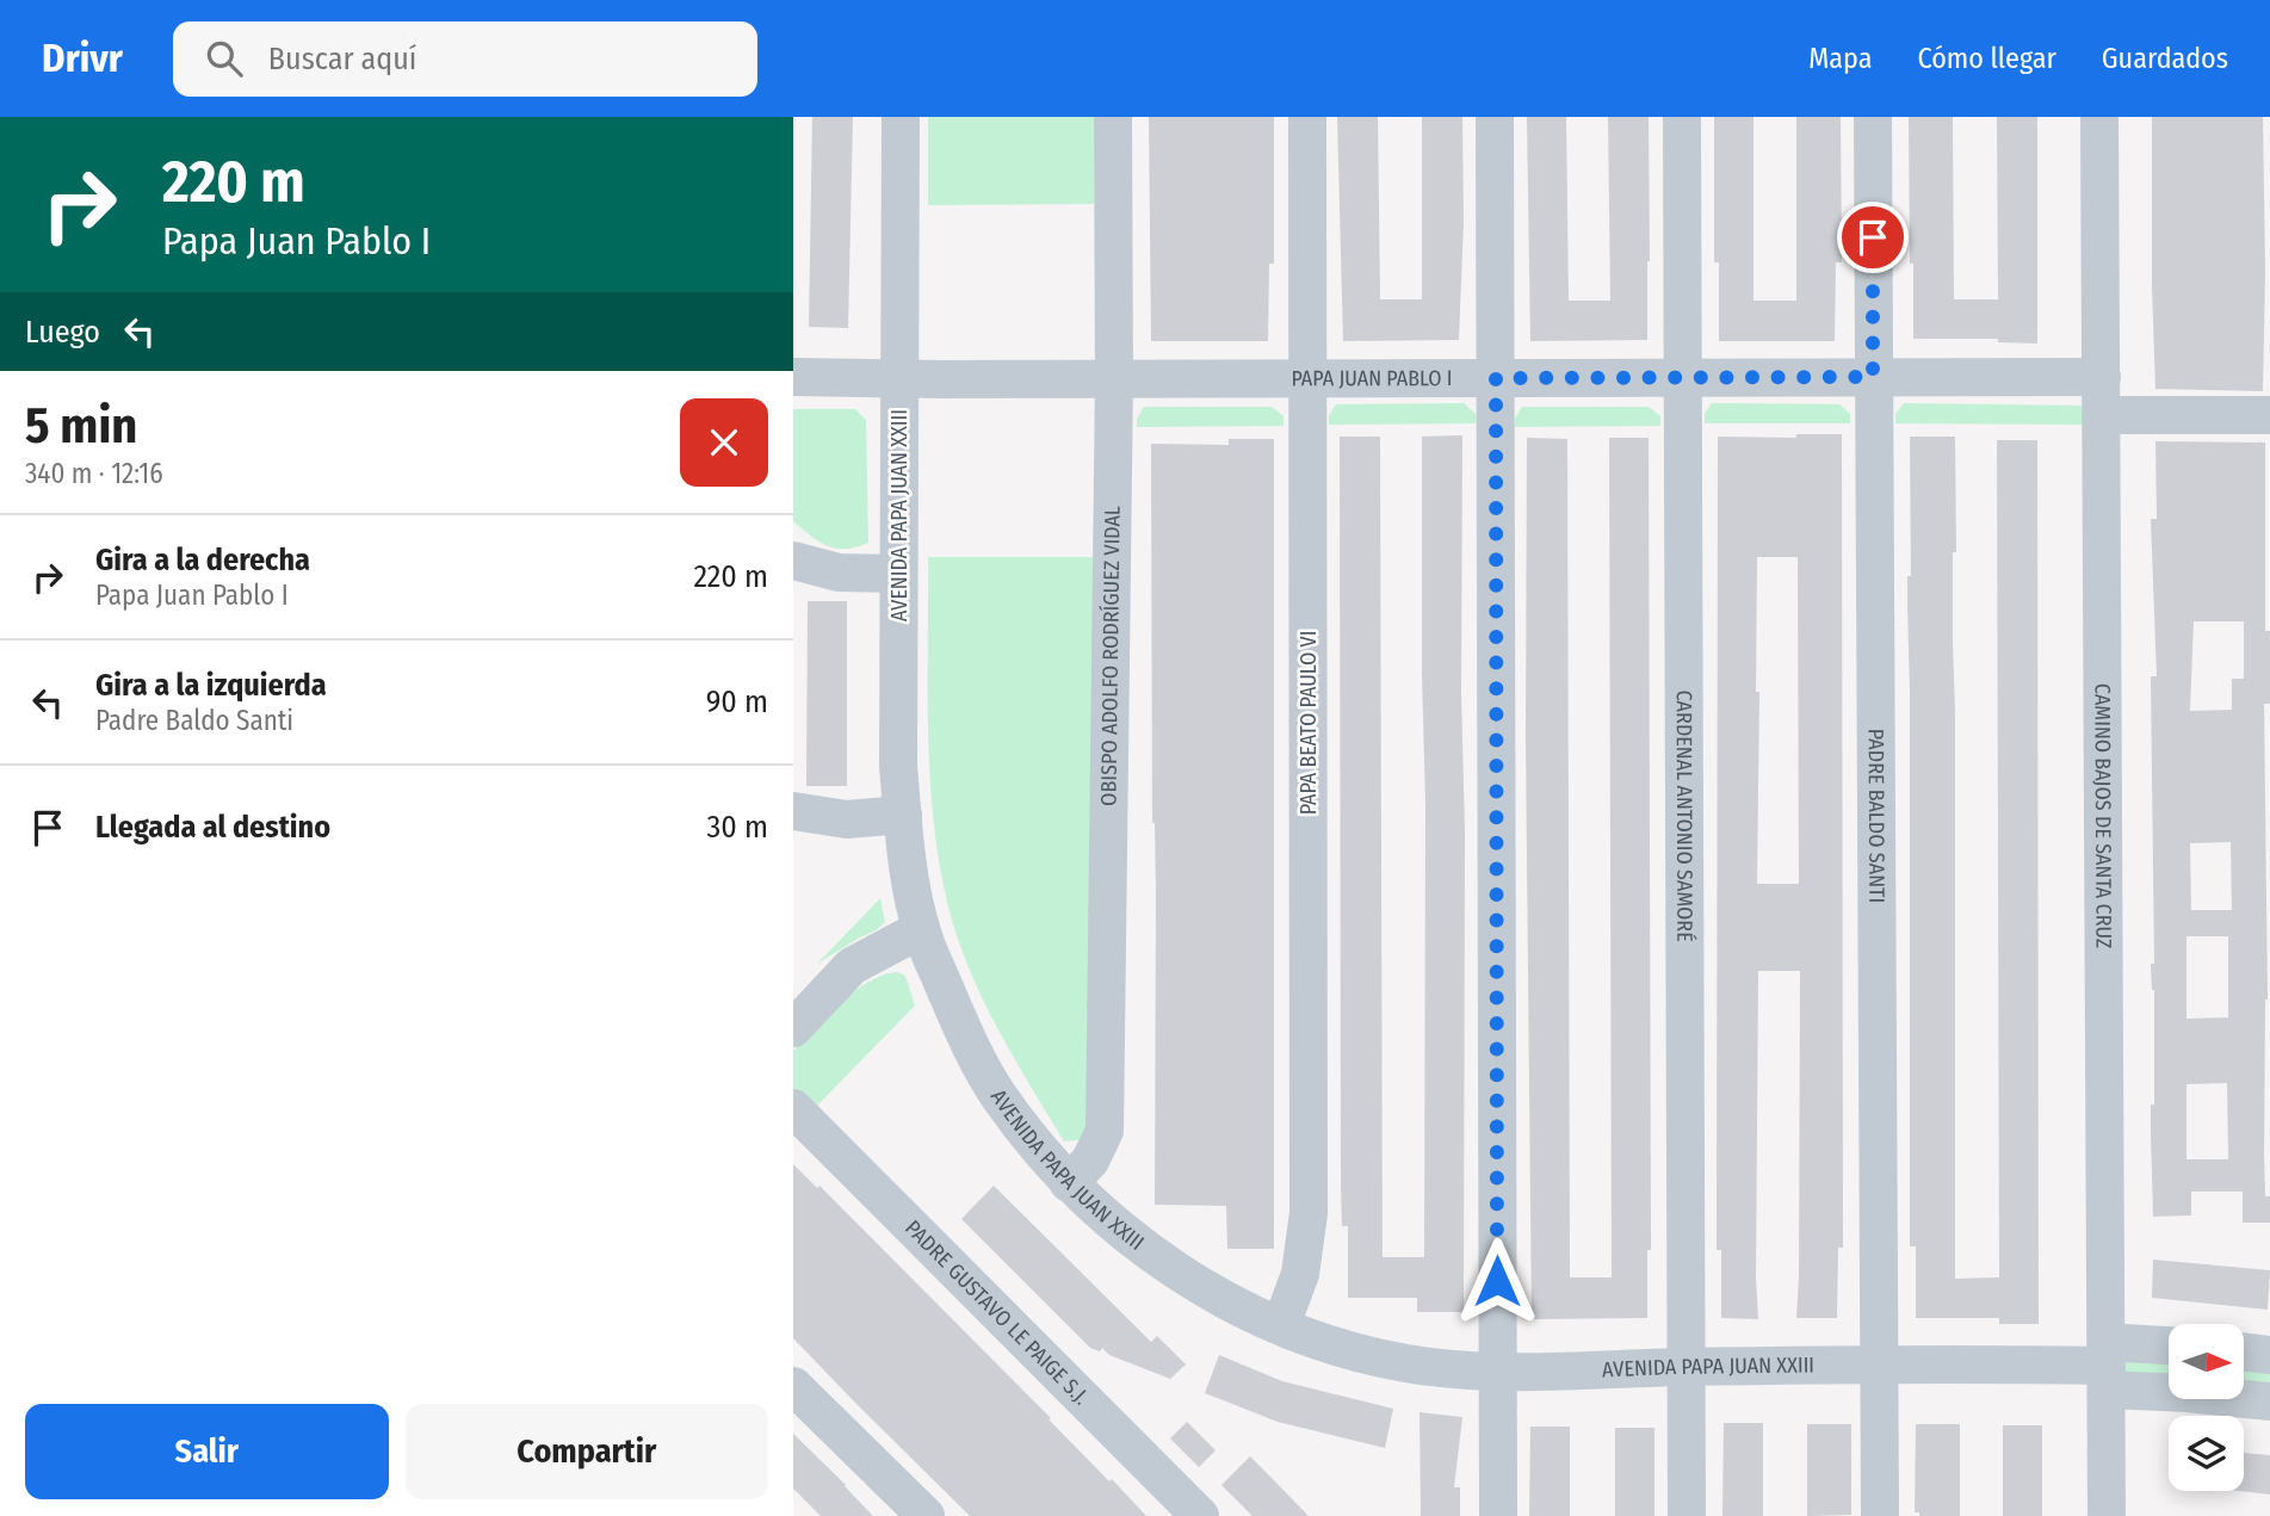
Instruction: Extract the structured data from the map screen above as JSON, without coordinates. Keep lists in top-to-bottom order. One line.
{"streets":{"street":["PAPA JUAN PABLO I","AVENIDA PAPA JUAN XXIII","OBISPO ADOLFO RODRÍGUEZ VIDAL","PAPA BEATO PAULO VI","CAMINO BAJOS DE SANTA CRUZ","CARDENAL ANTONIO SAMORÉ","PADRE BALDO SANTI","PADRE GUSTAVO LE PAIGE S.J."]},"crossings":[["PAPA JUAN PABLO I","AVENIDA PAPA JUAN XXIII"],["PAPA JUAN PABLO I","OBISPO ADOLFO RODRÍGUEZ VIDAL"],["PAPA JUAN PABLO I","PAPA BEATO PAULO VI"],["PAPA JUAN PABLO I","CAMINO BAJOS DE SANTA CRUZ"],["PAPA JUAN PABLO I","CARDENAL ANTONIO SAMORÉ"],["PAPA JUAN PABLO I","PADRE BALDO SANTI"],["AVENIDA PAPA JUAN XXIII","OBISPO ADOLFO RODRÍGUEZ VIDAL"],["AVENIDA PAPA JUAN XXIII","PAPA BEATO PAULO VI"],["AVENIDA PAPA JUAN XXIII","CAMINO BAJOS DE SANTA CRUZ"],["AVENIDA PAPA JUAN XXIII","CARDENAL ANTONIO SAMORÉ"],["AVENIDA PAPA JUAN XXIII","PADRE BALDO SANTI"]],"north":"right","page":{"header":"Drivr","search":"Buscar aquí","nav":["Mapa","Cómo llegar","Guardados"],"turn":["220 m","Papa Juan Pablo I"],"then":"Luego","heading":["5 min","340 m · 12:16"],"list":[{"name":"Gira a la derecha","note":"Papa Juan Pablo I","value":"220 m"},{"name":"Gira a la izquierda","note":"Padre Baldo Santi","value":"90 m"},{"name":"Llegada al destino","value":"30 m"}],"buttons":["Salir","Compartir"]}}
